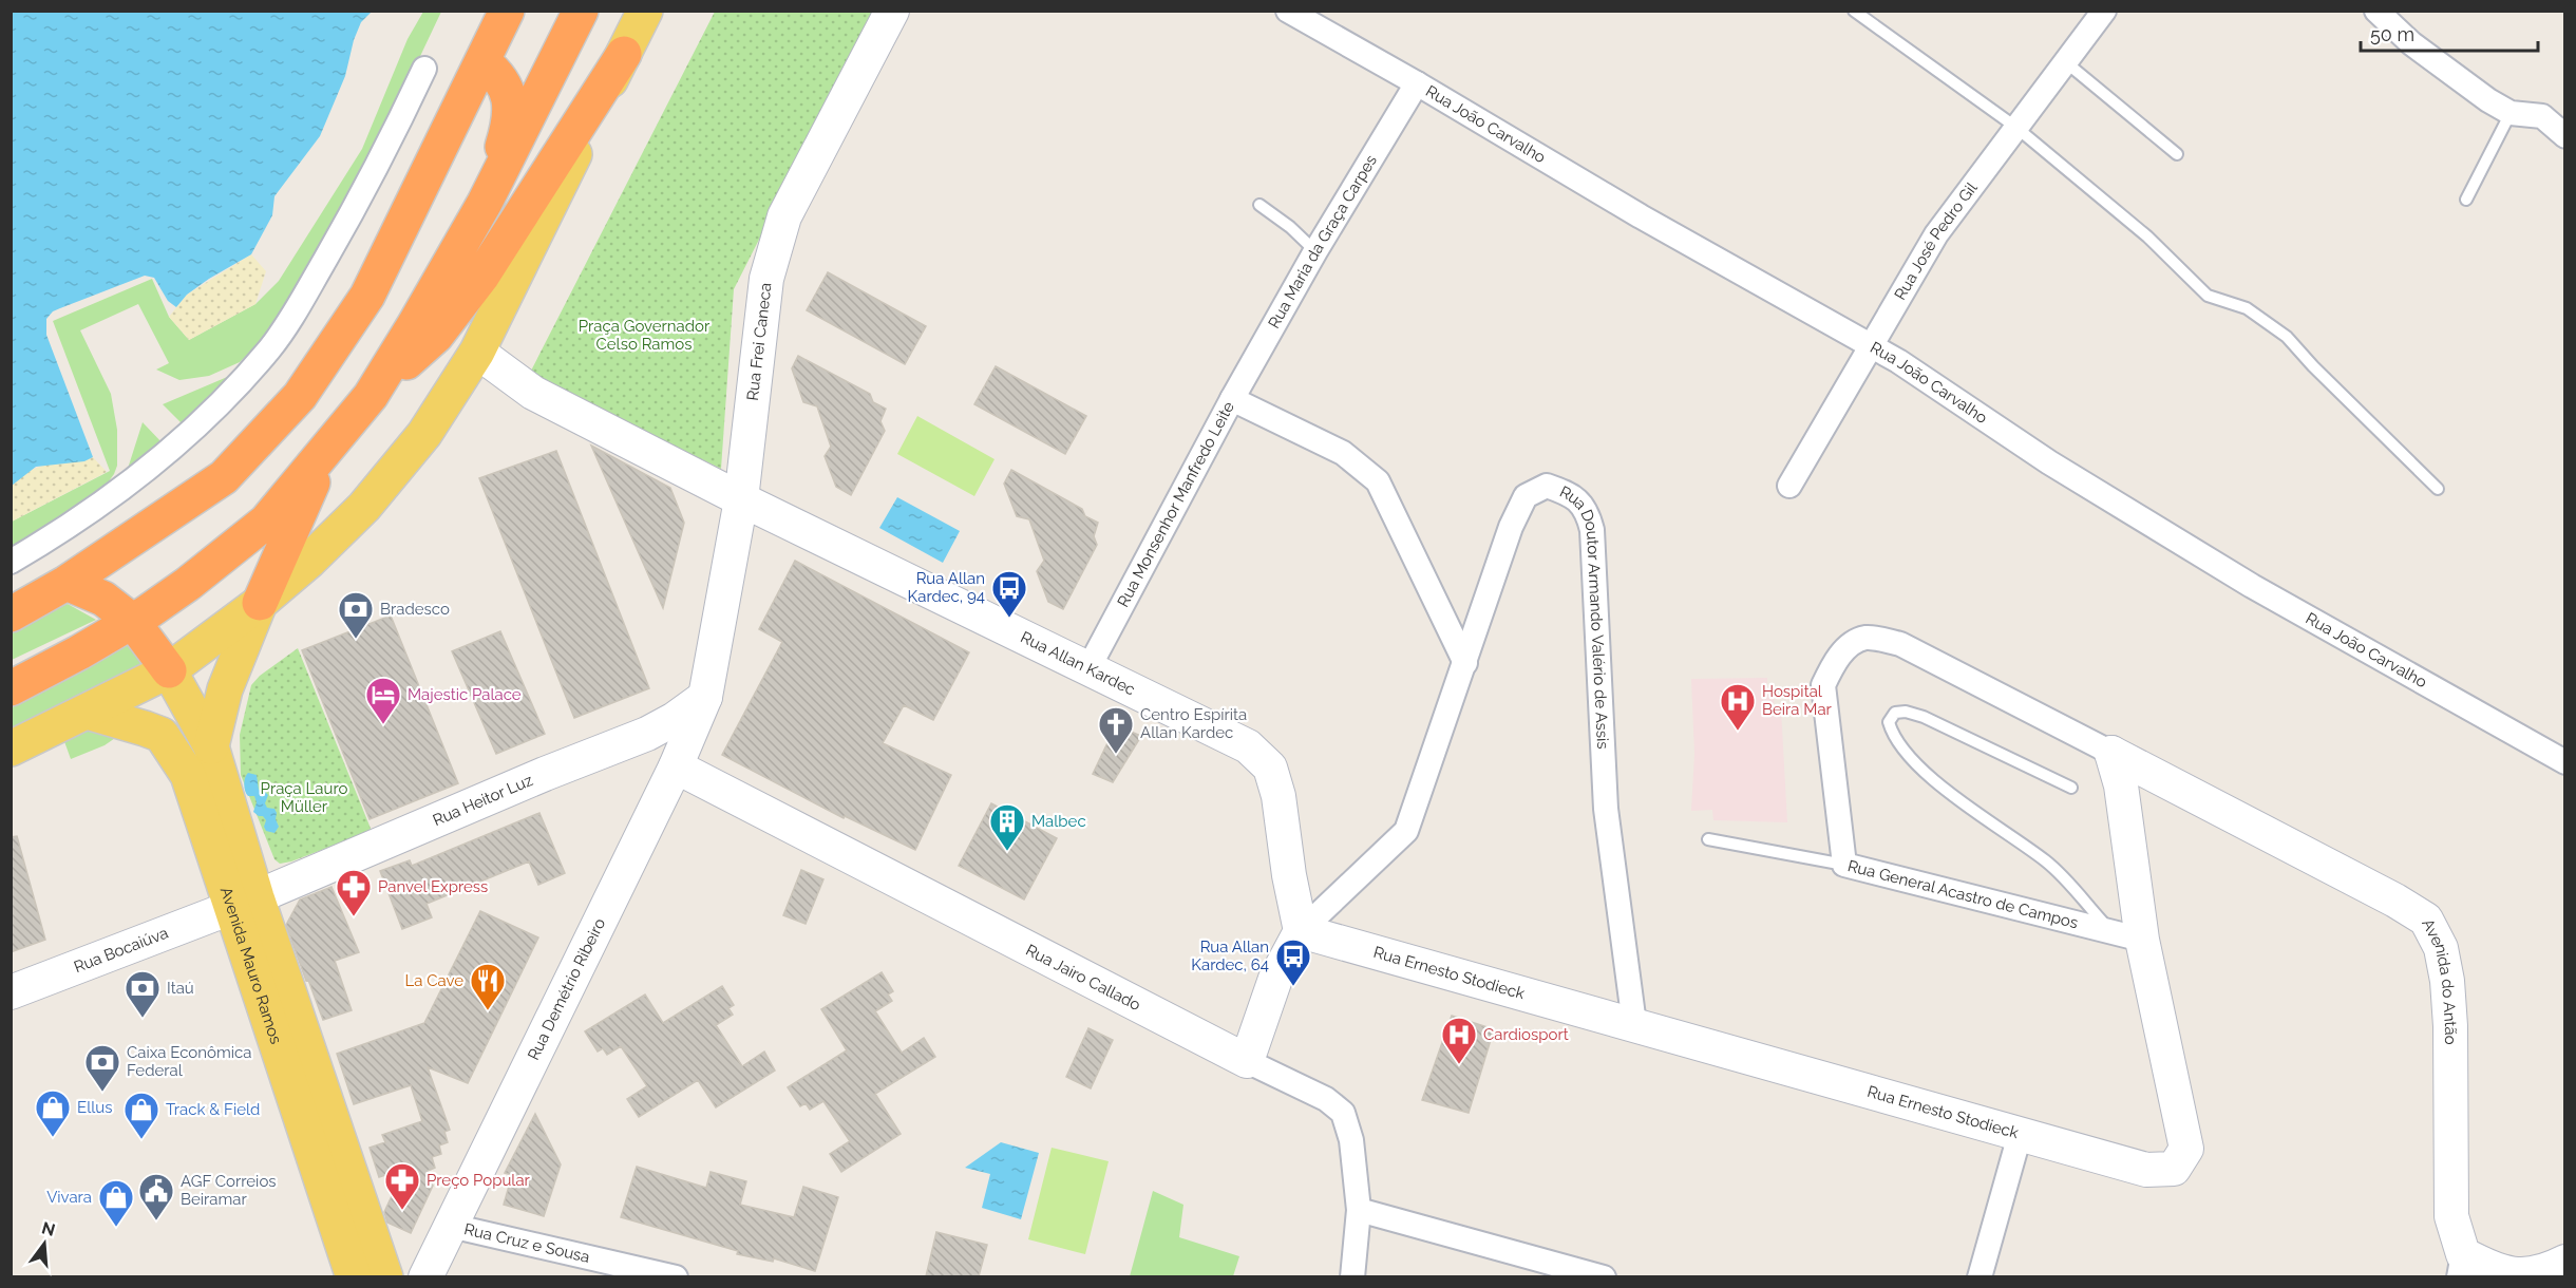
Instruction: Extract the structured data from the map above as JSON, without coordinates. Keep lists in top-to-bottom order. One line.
{"streets":{"main road":["Avenida Mauro Ramos"],"street":["Rua João Carvalho","Rua Maria da Graça Carpes","Rua José Pedro Gil","Rua Frei Caneca","Rua Monsenhor Manfredo Leite","Rua Doutor Armando Valério de Assis","Rua Allan Kardec","Rua Heitor Luz","Rua General Acastro de Campos","Rua Bocaiúva","Rua Ernesto Stodieck","Rua Jairo Callado","Avenida do Antão","Rua Demétrio Ribeiro","Rua Cruz e Sousa"]},"crossings":[["Rua João Carvalho","Rua Maria da Graça Carpes"],["Rua João Carvalho","Rua José Pedro Gil"],["Rua Maria da Graça Carpes","Rua Monsenhor Manfredo Leite"],["Rua Frei Caneca","Rua Allan Kardec"],["Rua Frei Caneca","Rua Heitor Luz"],["Rua Frei Caneca","Rua Demétrio Ribeiro"],["Rua Monsenhor Manfredo Leite","Rua Doutor Armando Valério de Assis"],["Rua Monsenhor Manfredo Leite","Rua Allan Kardec"],["Rua Doutor Armando Valério de Assis","Rua Allan Kardec"],["Rua Doutor Armando Valério de Assis","Rua Ernesto Stodieck"],["Rua Allan Kardec","Rua Ernesto Stodieck"],["Rua Heitor Luz","Rua Bocaiúva"],["Rua Heitor Luz","Avenida Mauro Ramos"],["Rua Heitor Luz","Rua Demétrio Ribeiro"],["Rua General Acastro de Campos","Rua Ernesto Stodieck"],["Rua General Acastro de Campos","Avenida do Antão"],["Rua Bocaiúva","Avenida Mauro Ramos"],["Rua Ernesto Stodieck","Avenida do Antão"],["Rua Jairo Callado","Rua Demétrio Ribeiro"],["Rua Demétrio Ribeiro","Rua Cruz e Sousa"]],"parks":["Praça Governador Celso Ramos","Praça Lauro Müller"],"places":{"bus stop":["Rua Allan Kardec, 94","Rua Allan Kardec, 64"],"bank":["Bradesco","Itaú","Caixa Econômica Federal"],"hotel":["Majestic Palace"],"hospital":["Hospital Beira Mar","Cardiosport"],"church":["Centro Espírita Allan Kardec"],"building":["Malbec"],"pharmacy":["Panvel Express","Preço Popular"],"restaurant":["La Cave"],"shop":["Ellus","Track & Field","Vivara"],"public building":["AGF Correios Beiramar"]},"scale_bar":"50 m","north":"top"}
